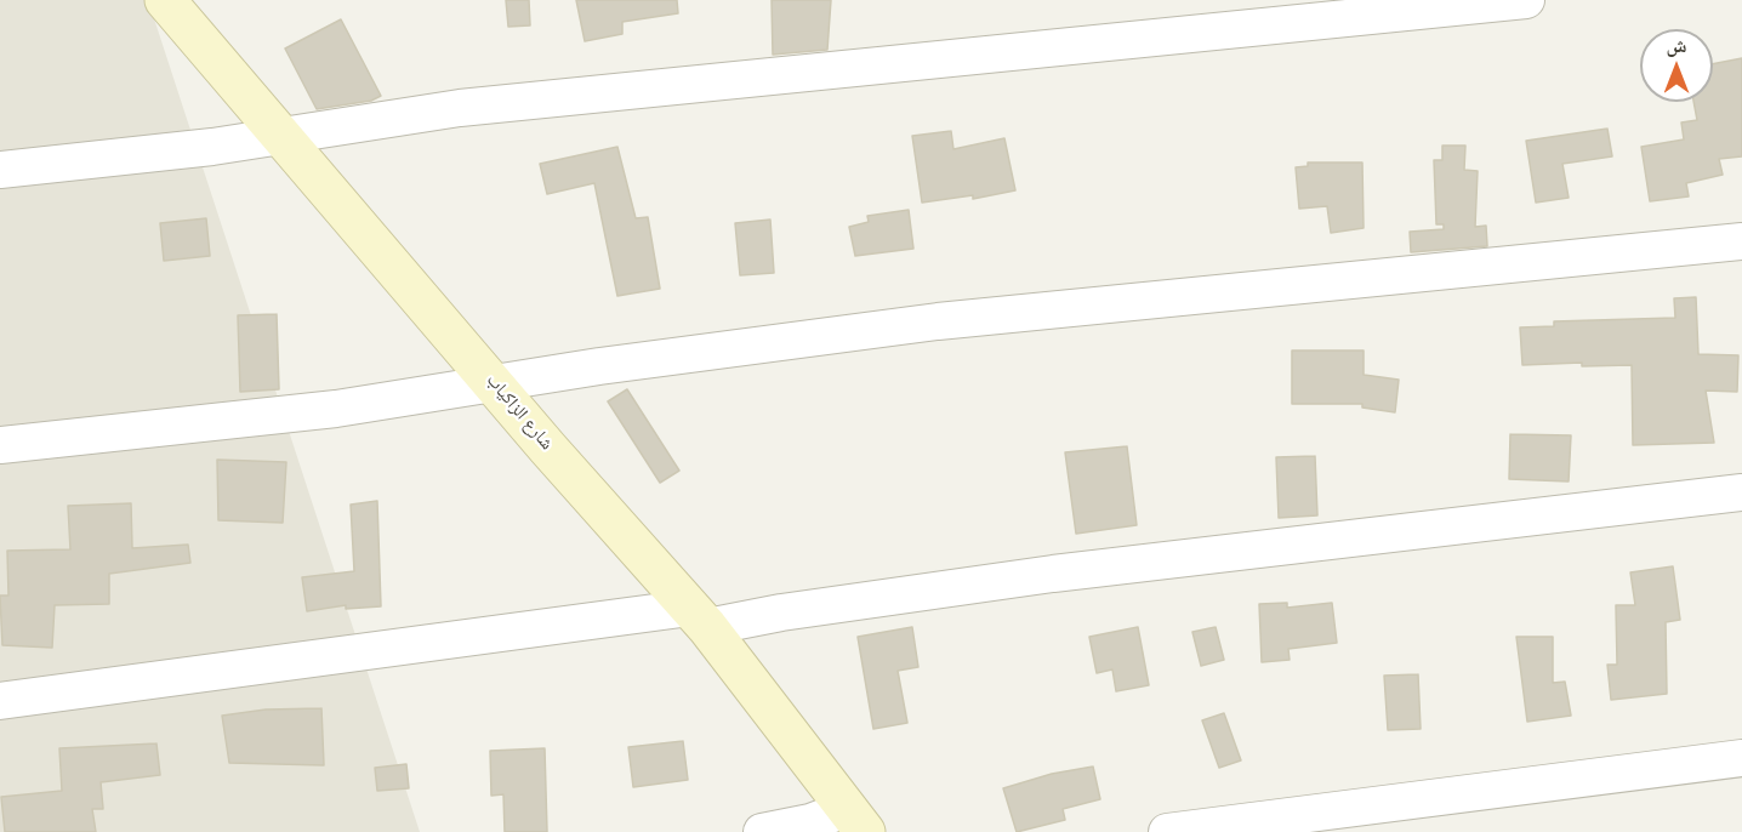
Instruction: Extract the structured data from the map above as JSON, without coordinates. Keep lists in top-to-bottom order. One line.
{"streets":{"street":["شارع الزاكياب"]},"north":"top"}
